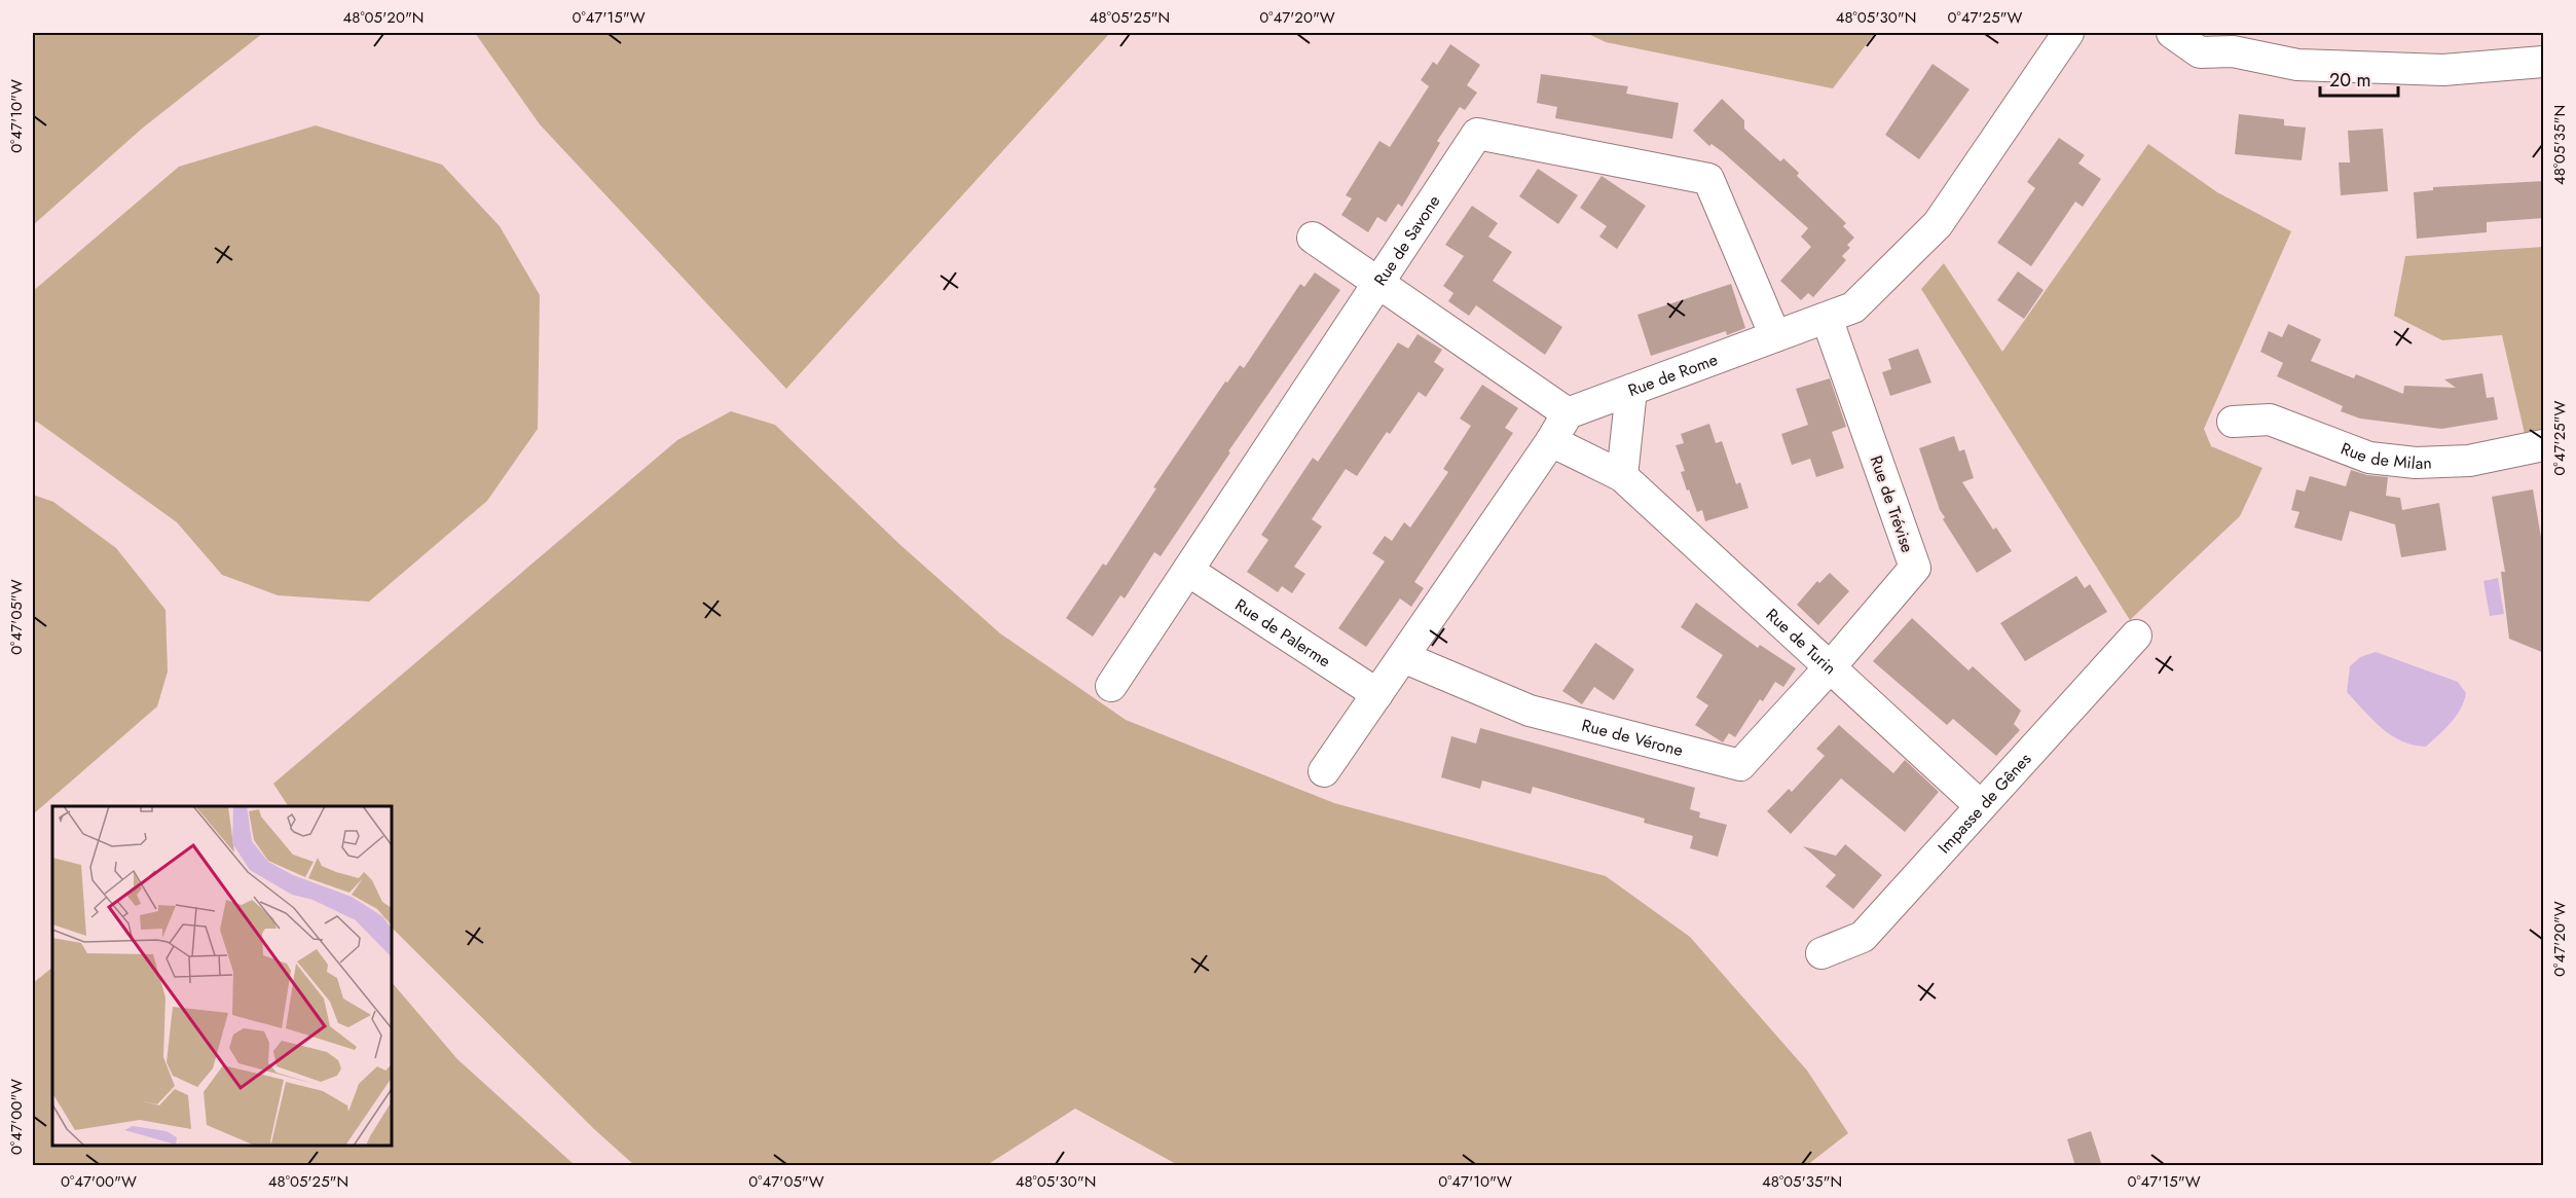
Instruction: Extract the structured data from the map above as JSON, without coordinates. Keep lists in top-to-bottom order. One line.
{"streets":{"street":["Rue de Savone","Rue de Rome","Rue de Milan","Rue de Trévise","Rue de Palerme","Rue de Turin","Rue de Vérone","Impasse de Gênes"]},"crossings":[["Rue de Savone","Rue de Rome"],["Rue de Savone","Rue de Palerme"],["Rue de Rome","Rue de Trévise"],["Rue de Trévise","Rue de Turin"],["Rue de Trévise","Rue de Vérone"],["Rue de Turin","Rue de Vérone"],["Rue de Turin","Impasse de Gênes"]],"scale_bar":"20 m","coordinates":["48°05'20\"N","0°47'15\"W","48°05'25\"N","0°47'20\"W","48°05'30\"N","0°47'25\"W","0°47'10\"W","48°05'35\"N","0°47'05\"W","0°47'00\"W"]}
